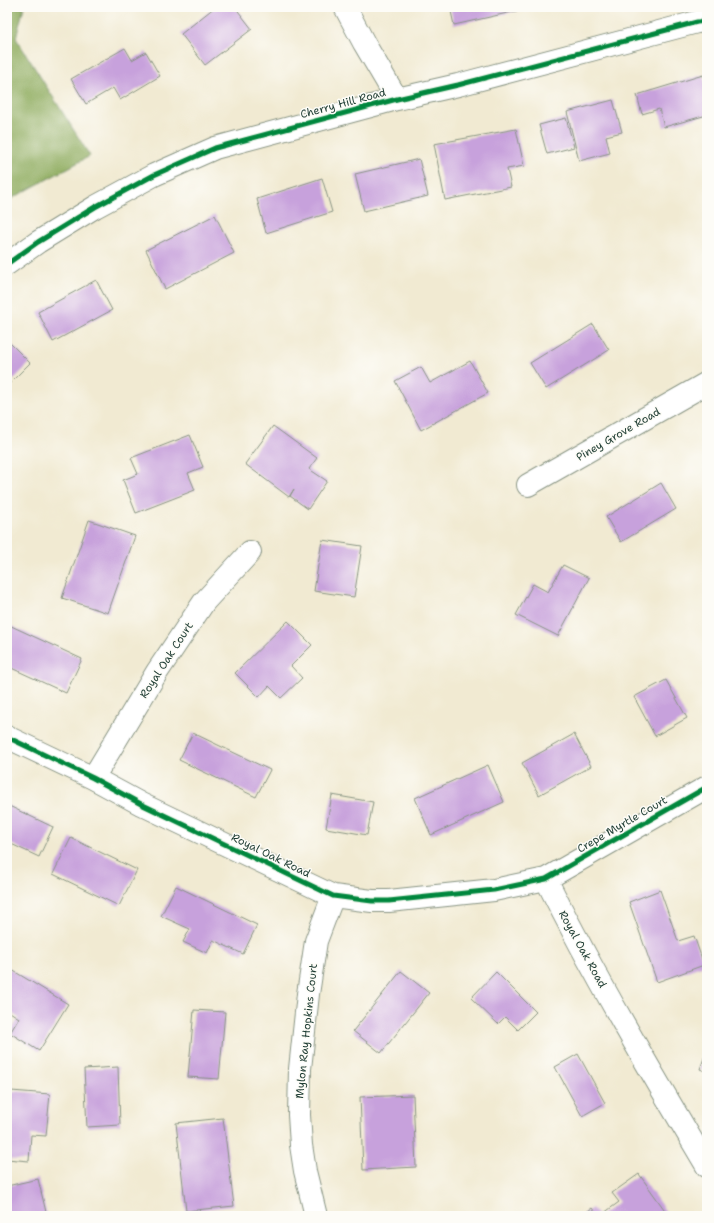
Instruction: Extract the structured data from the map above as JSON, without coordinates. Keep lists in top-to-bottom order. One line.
{"streets":{"street":["Cherry Hill Road","Piney Grove Road","Royal Oak Court","Crepe Myrtle Court","Royal Oak Road","Mylon Ray Hopkins Court"]},"crossings":[["Royal Oak Court","Royal Oak Road"],["Crepe Myrtle Court","Royal Oak Road"],["Royal Oak Road","Mylon Ray Hopkins Court"]]}
